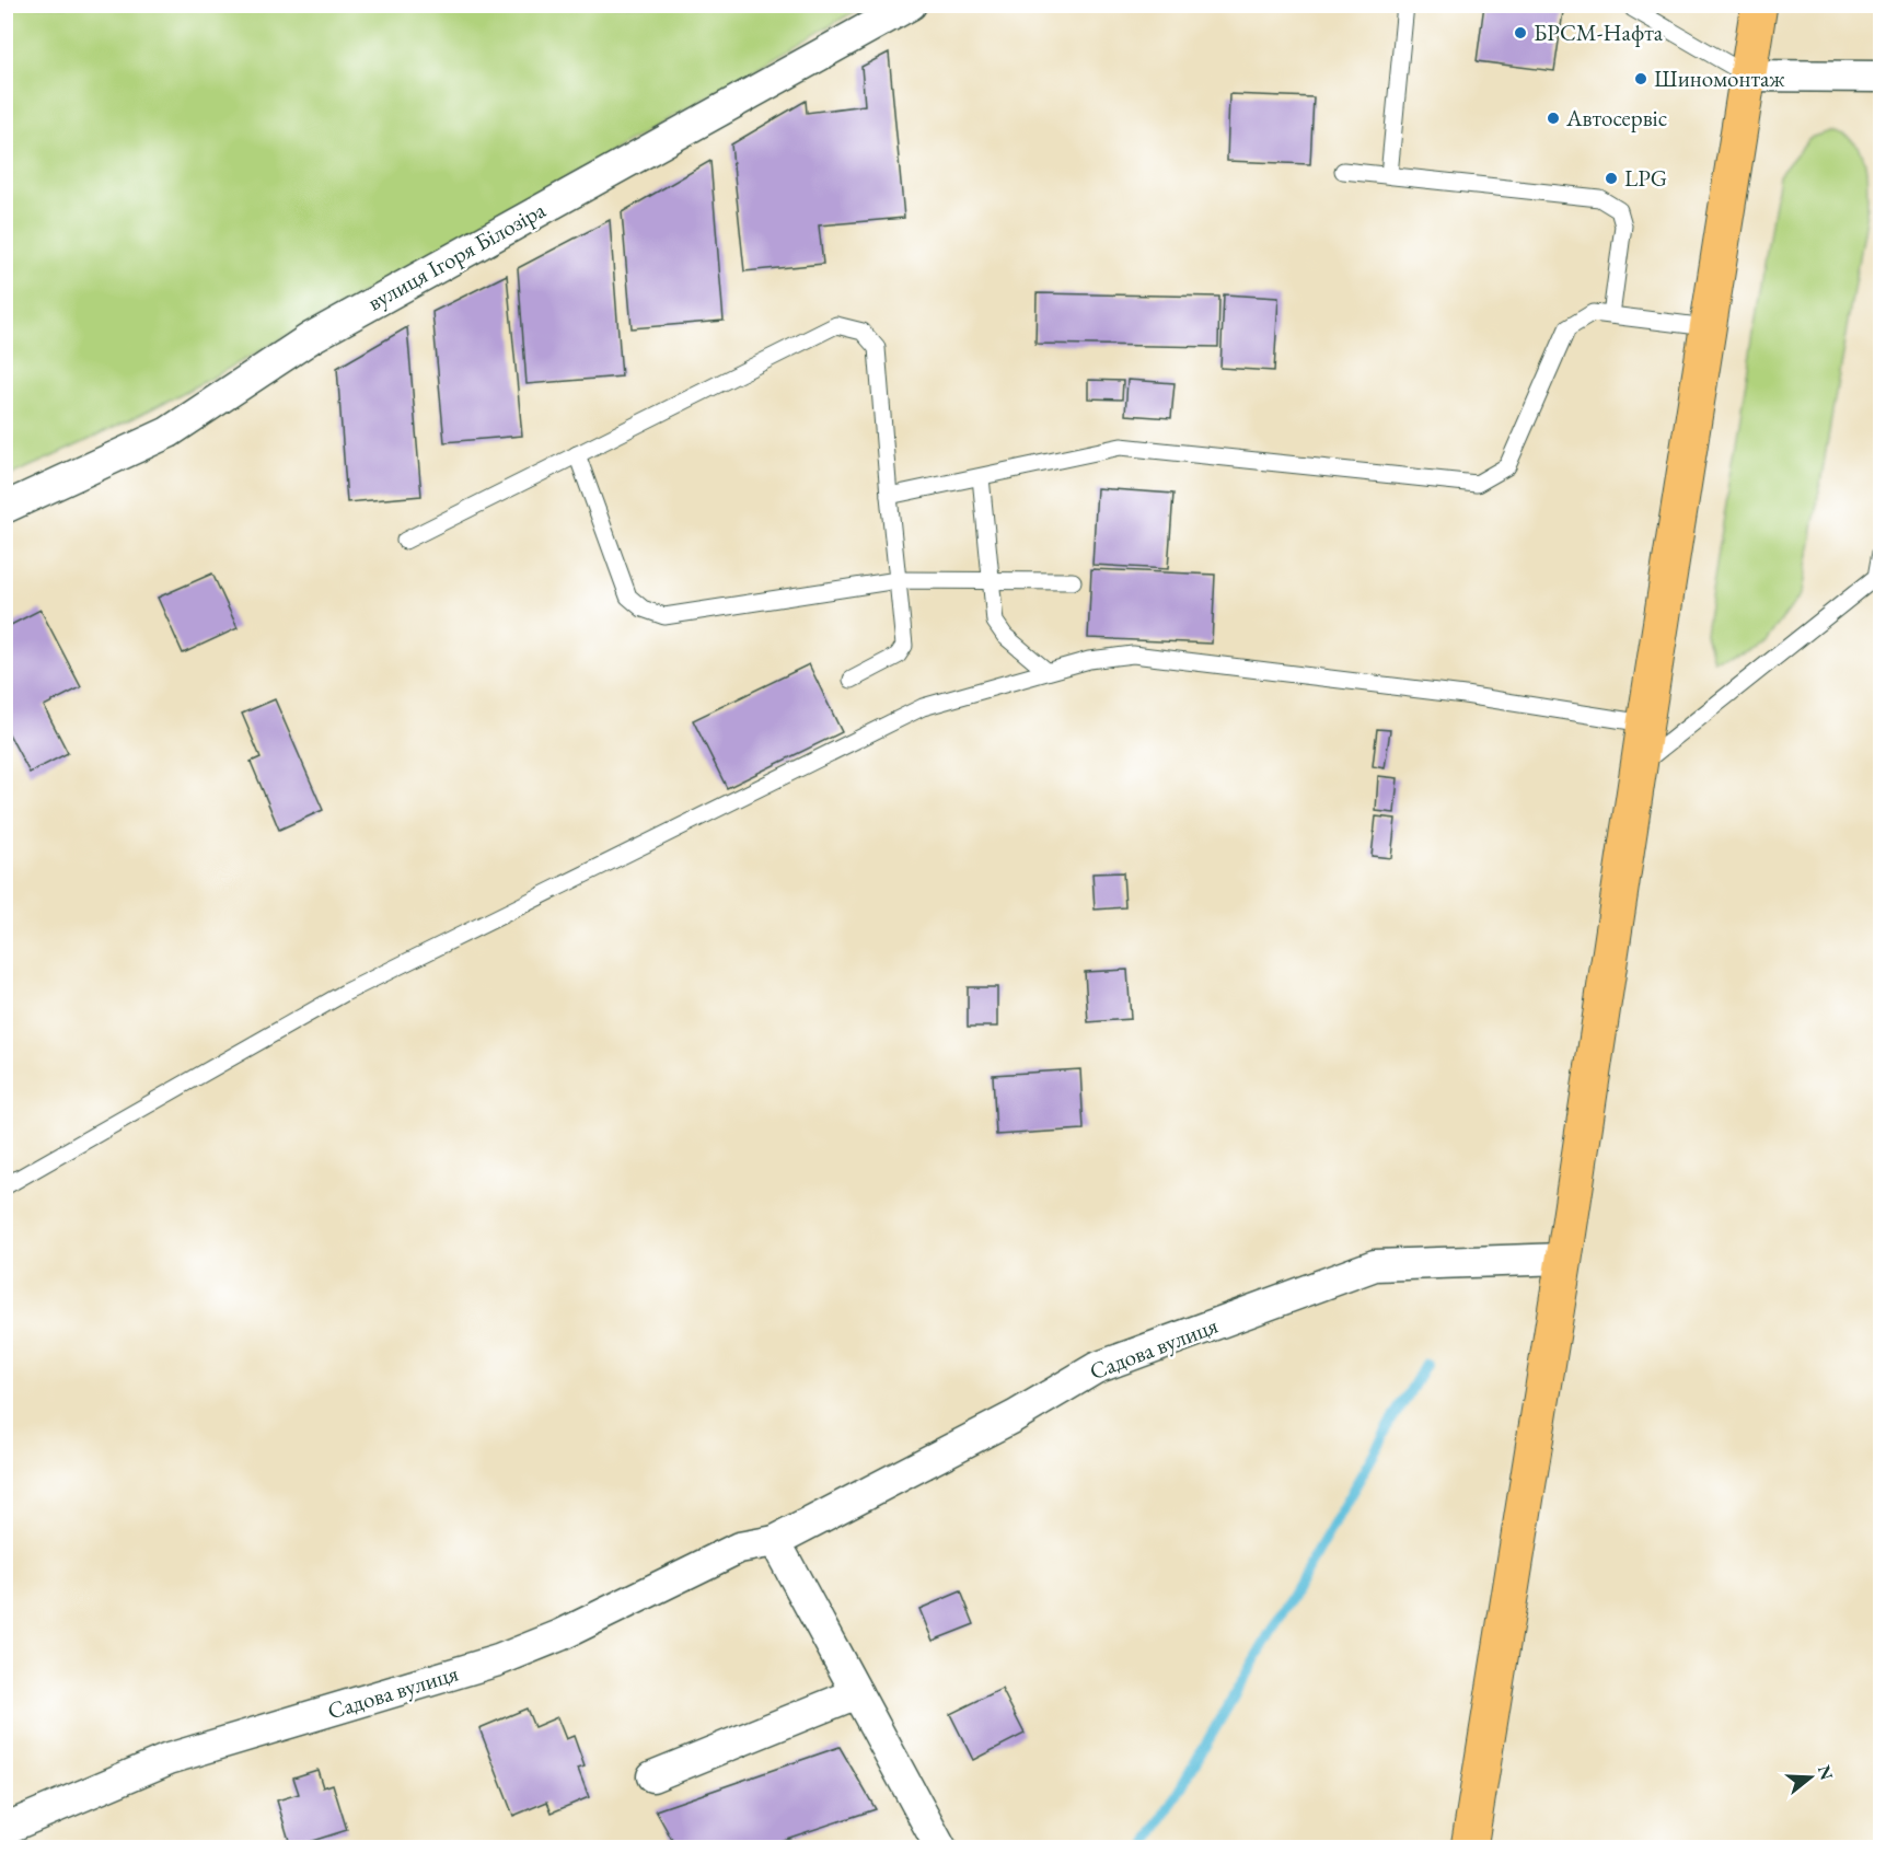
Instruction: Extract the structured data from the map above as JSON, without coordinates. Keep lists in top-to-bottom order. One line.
{"streets":{"street":["вулиця Ігоря Білозіра","Садова вулиця"]},"places":["БРСМ-Нафта","Шиномонтаж","Автосервіс","LPG"],"north":"right"}
